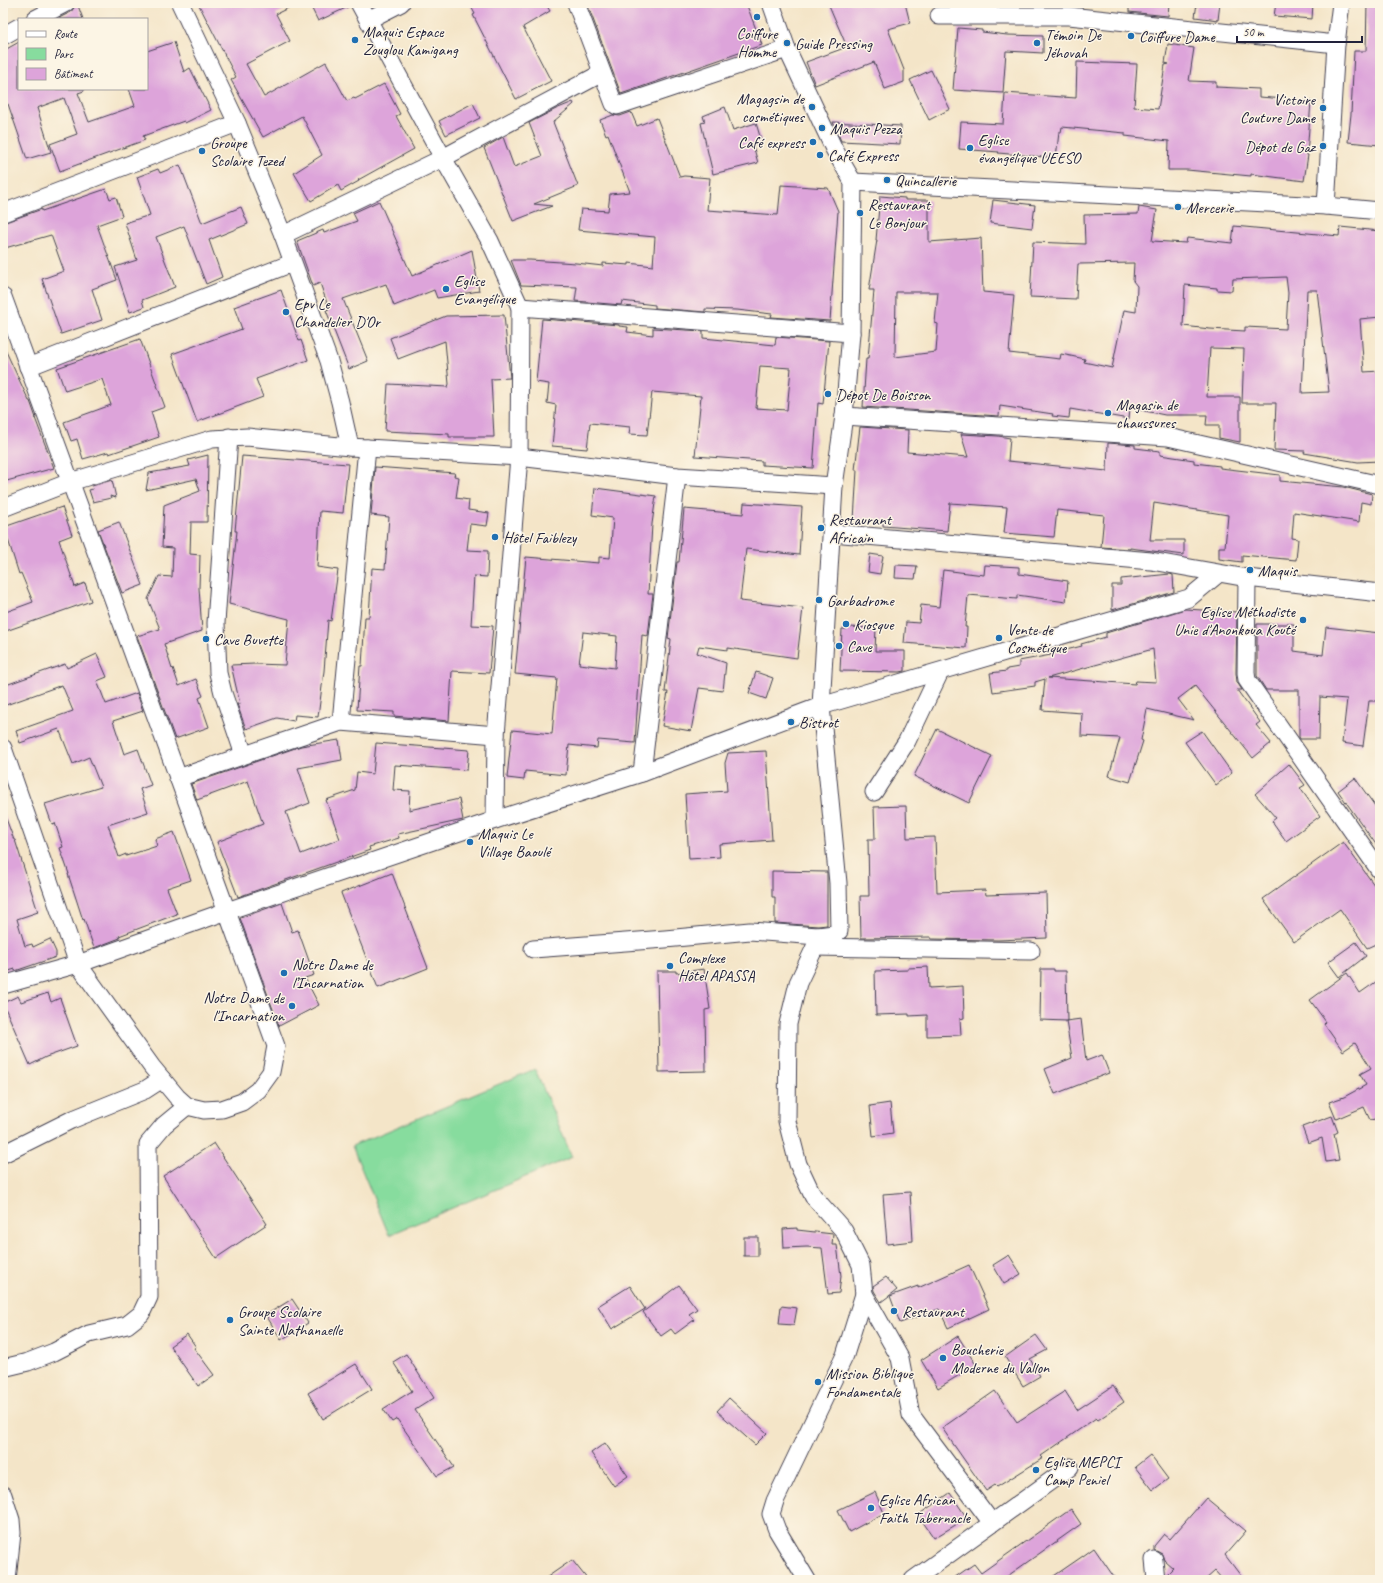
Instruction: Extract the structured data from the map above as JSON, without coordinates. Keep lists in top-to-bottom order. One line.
{"places":["Coiffure Homme","Coiffure Dame","Maquis Espace Zouglou Kamigang","Guide Pressing","Témoin De Jéhovah","Magagsin de cosmétiques","Victoire Couture Dame","Maquis Pezza","Café express","Dépot de Gaz","Eglise évangélique UEESO","Groupe Scolaire Tezed","Café Express","Quincallerie","Mercerie","Restaurant Le Bonjour","Eglise Evangélique","Epv Le Chandelier D'Or","Dépot De Boisson","Magasin de chaussures","Restaurant Africain","Hôtel Faiblezy","Maquis","Garbadrome","Eglise Méthodiste Unie d'Anonkoua Kouté","Kiosque","Vente de Cosmétique","Cave Buvette","Cave","Bistrot","Maquis Le Village Baoulé","Complexe Hôtel APASSA","Notre Dame de l’Incarnation","Notre Dame de l'Incarnation","Restaurant","Groupe Scolaire Sainte Nathanaelle","Boucherie Moderne du Vallon","Mission Biblique Fondamentale","Eglise MEPCI Camp Peniel","Eglise African Faith Tabernacle"],"legend":["Route","Parc","Bâtiment"],"scale_bar":"50 m"}
